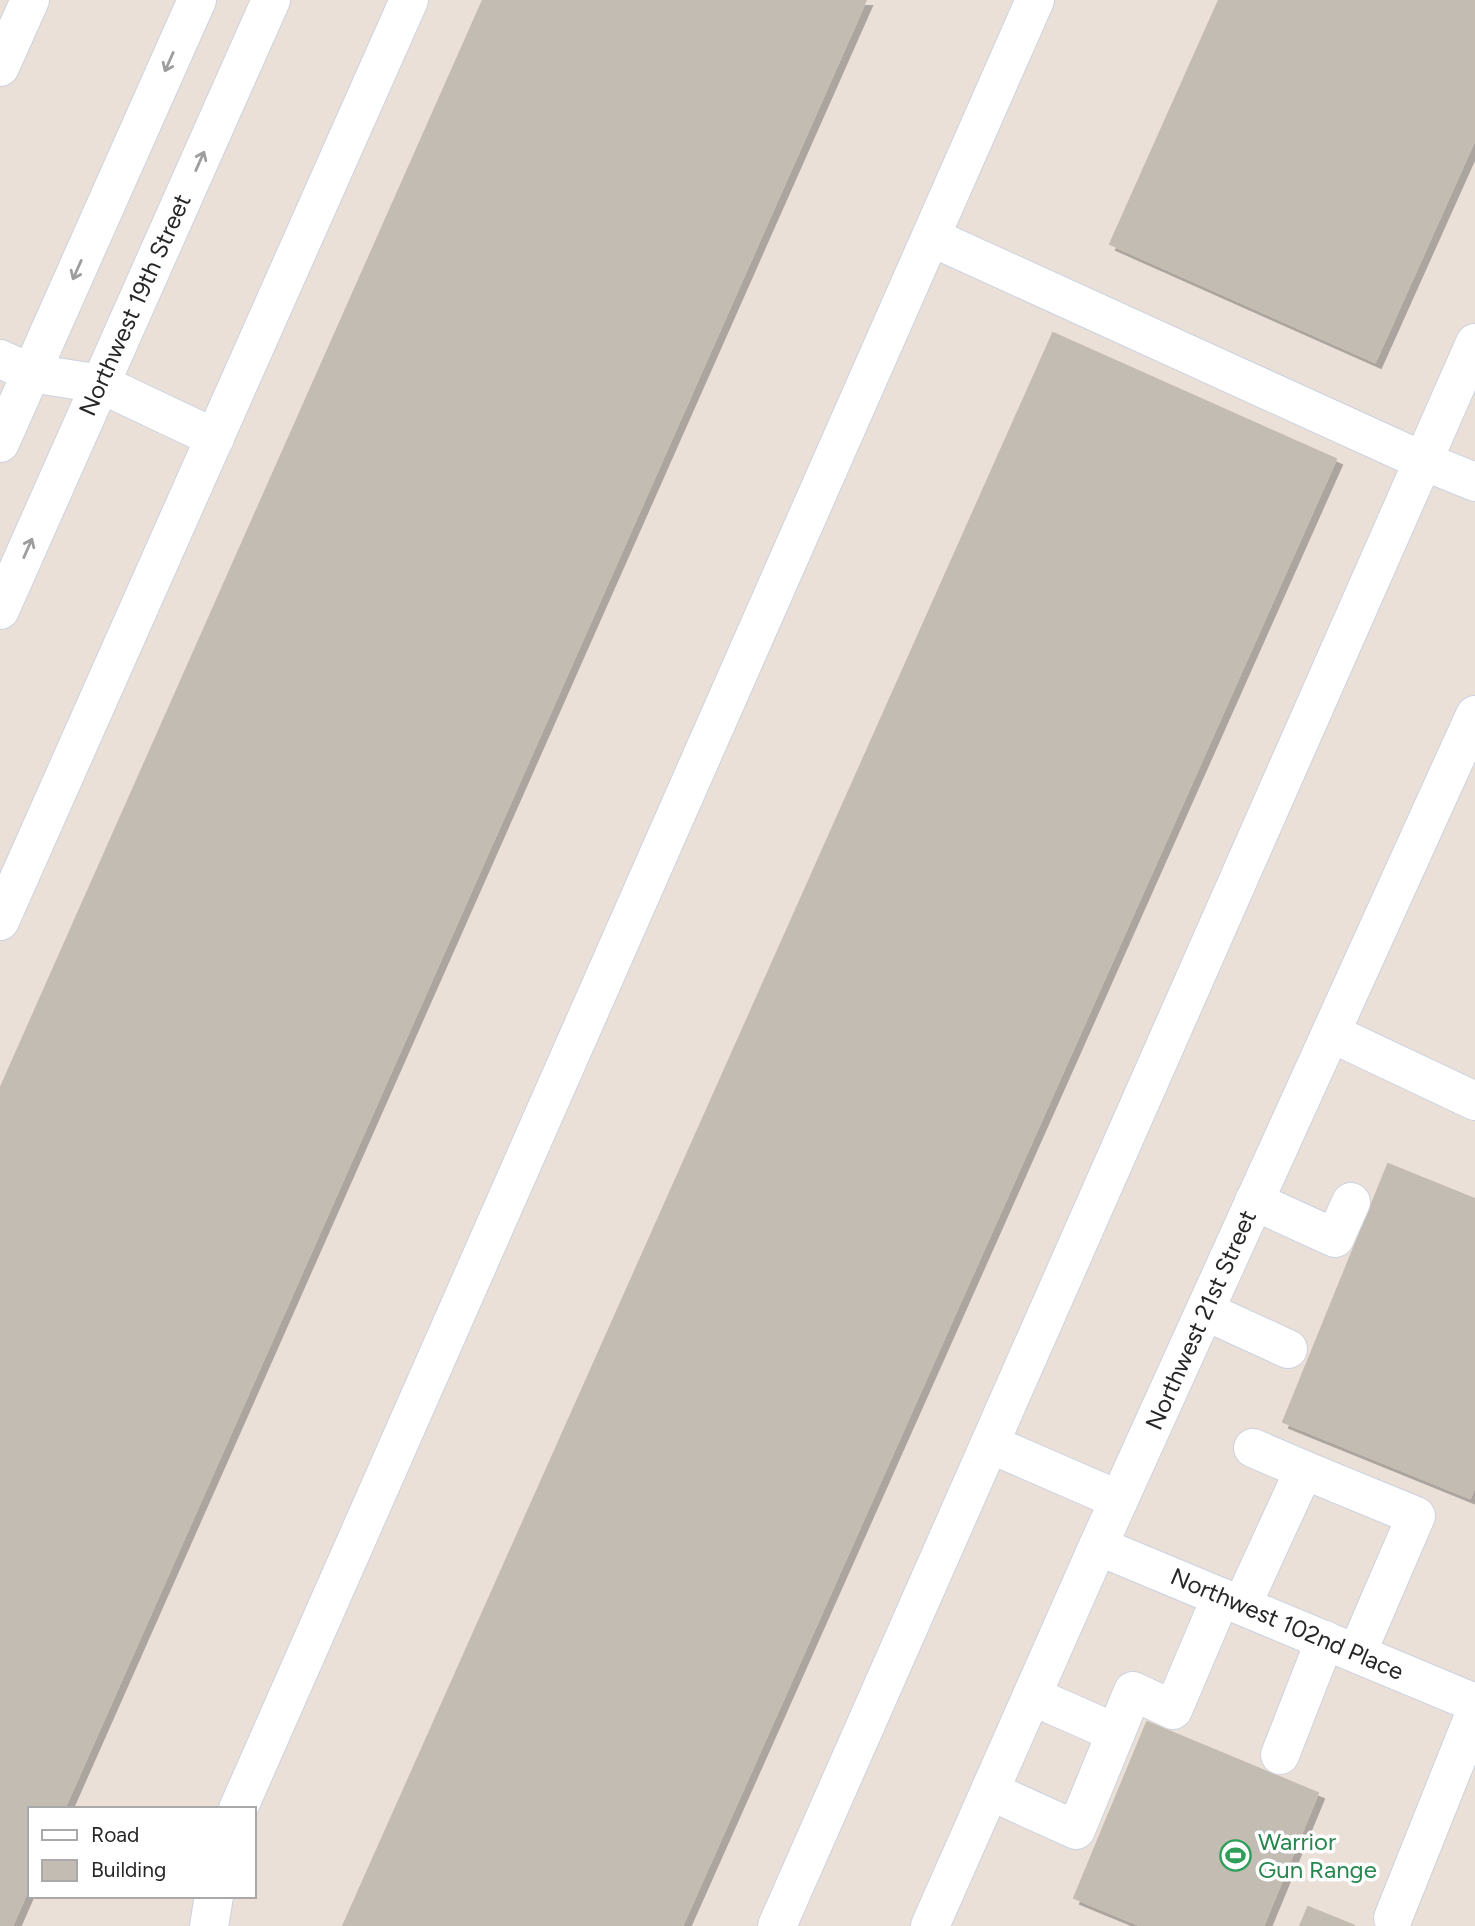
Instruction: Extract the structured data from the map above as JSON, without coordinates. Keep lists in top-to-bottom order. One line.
{"streets":{"street":["Northwest 19th Street","Northwest 21st Street","Northwest 102nd Place"]},"crossings":[["Northwest 21st Street","Northwest 102nd Place"]],"places":{"sports":["Warrior Gun Range"]},"legend":["Road","Building"]}
